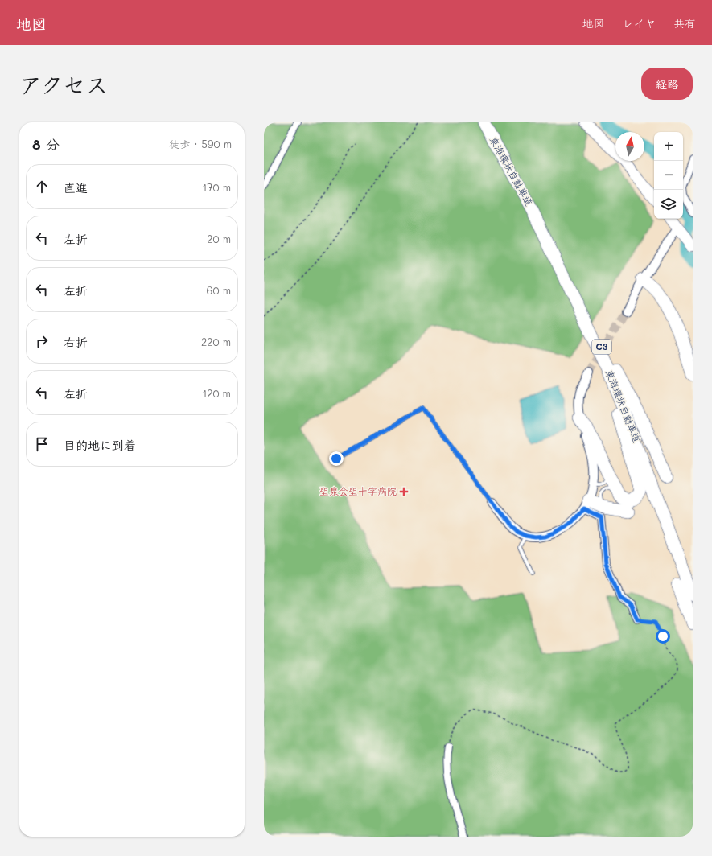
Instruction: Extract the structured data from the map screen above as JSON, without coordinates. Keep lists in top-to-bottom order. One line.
{"streets":{"highway":["東海環状自動車道","C3"]},"places":{"health":["聖泉会聖十字病院"]},"north":"top","page":{"header":"地図","nav":["地図","レイヤ","共有"],"title":"アクセス","buttons":"経路","heading":["8 分","徒歩 · 590 m"],"map_buttons":["+","−"],"list":[["直進","170 m"],["左折","20 m"],["左折","60 m"],["右折","220 m"],["左折","120 m"],"目的地に到着"]}}
